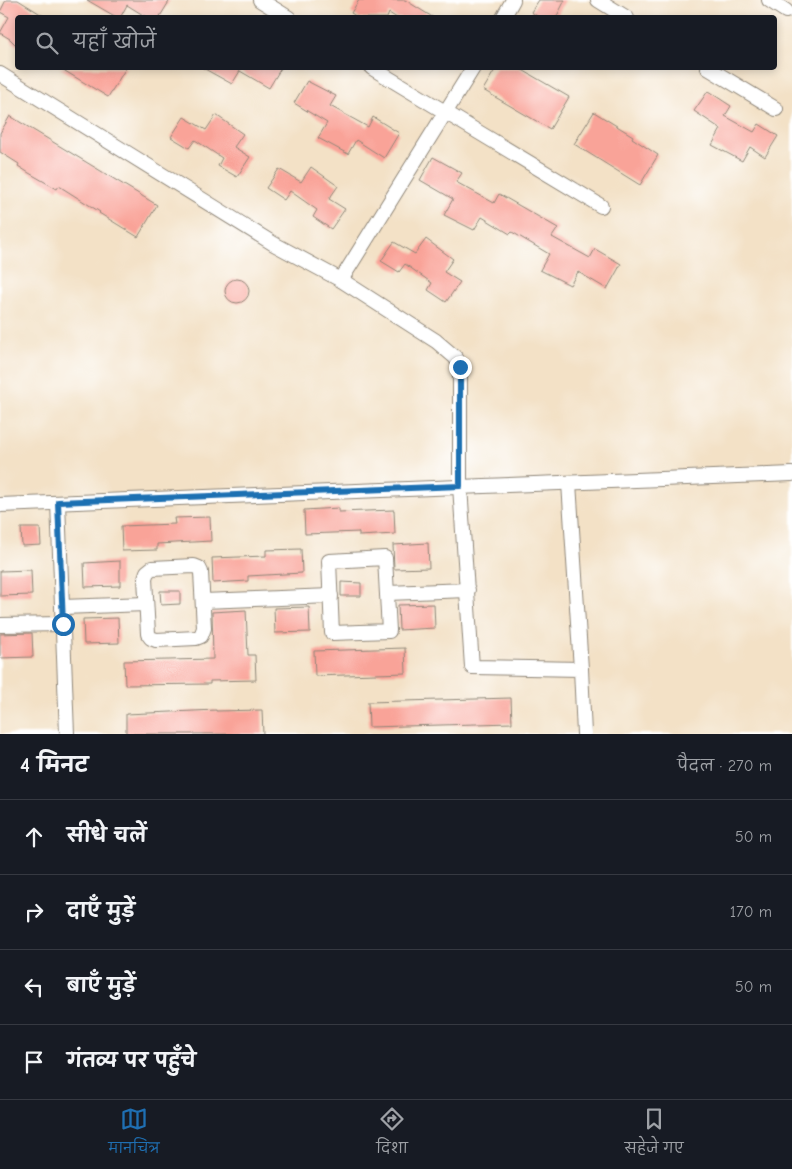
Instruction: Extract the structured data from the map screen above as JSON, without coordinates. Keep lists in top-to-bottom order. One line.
{"page":{"search":"यहाँ खोजें","heading":["4 मिनट","पैदल · 270 m"],"list":[["सीधे चलें","50 m"],["दाएँ मुड़ें","170 m"],["बाएँ मुड़ें","50 m"],"गंतव्य पर पहुँचे"],"nav":["मानचित्र","दिशा","सहेजे गए"]}}
